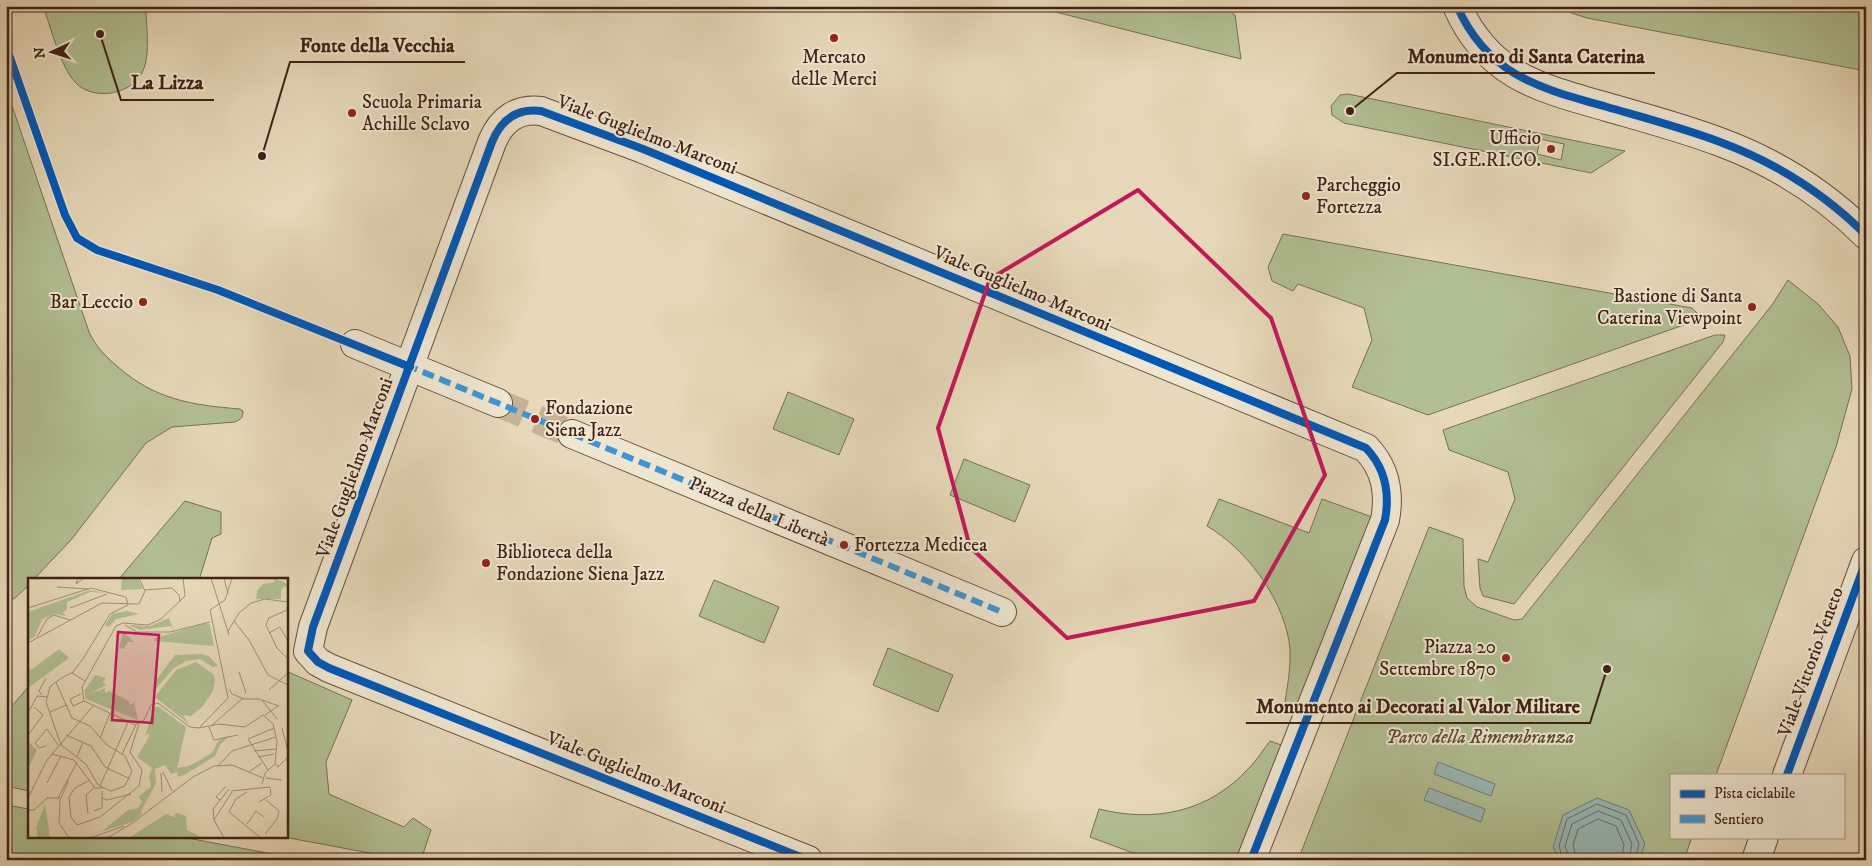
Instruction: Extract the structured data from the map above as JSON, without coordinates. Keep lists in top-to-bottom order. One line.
{"streets":{"street":["Viale Guglielmo Marconi","Piazza della Libertà","Viale Vittorio Veneto"]},"parks":["Parco della Rimembranza"],"places":["La Lizza","Mercato delle Merci","Monumento di Santa Caterina","Scuola Primaria Achille Sclavo","Ufficio SI.GE.RI.CO.","Fonte della Vecchia","Parcheggio Fortezza","Bar Leccio","Bastione di Santa Caterina Viewpoint","Fondazione Siena Jazz","Fortezza Medicea","Biblioteca della Fondazione Siena Jazz","Piazza 20 Settembre 1870","Monumento ai Decorati al Valor Militare"],"legend":["Pista ciclabile","Sentiero"],"north":"left"}
